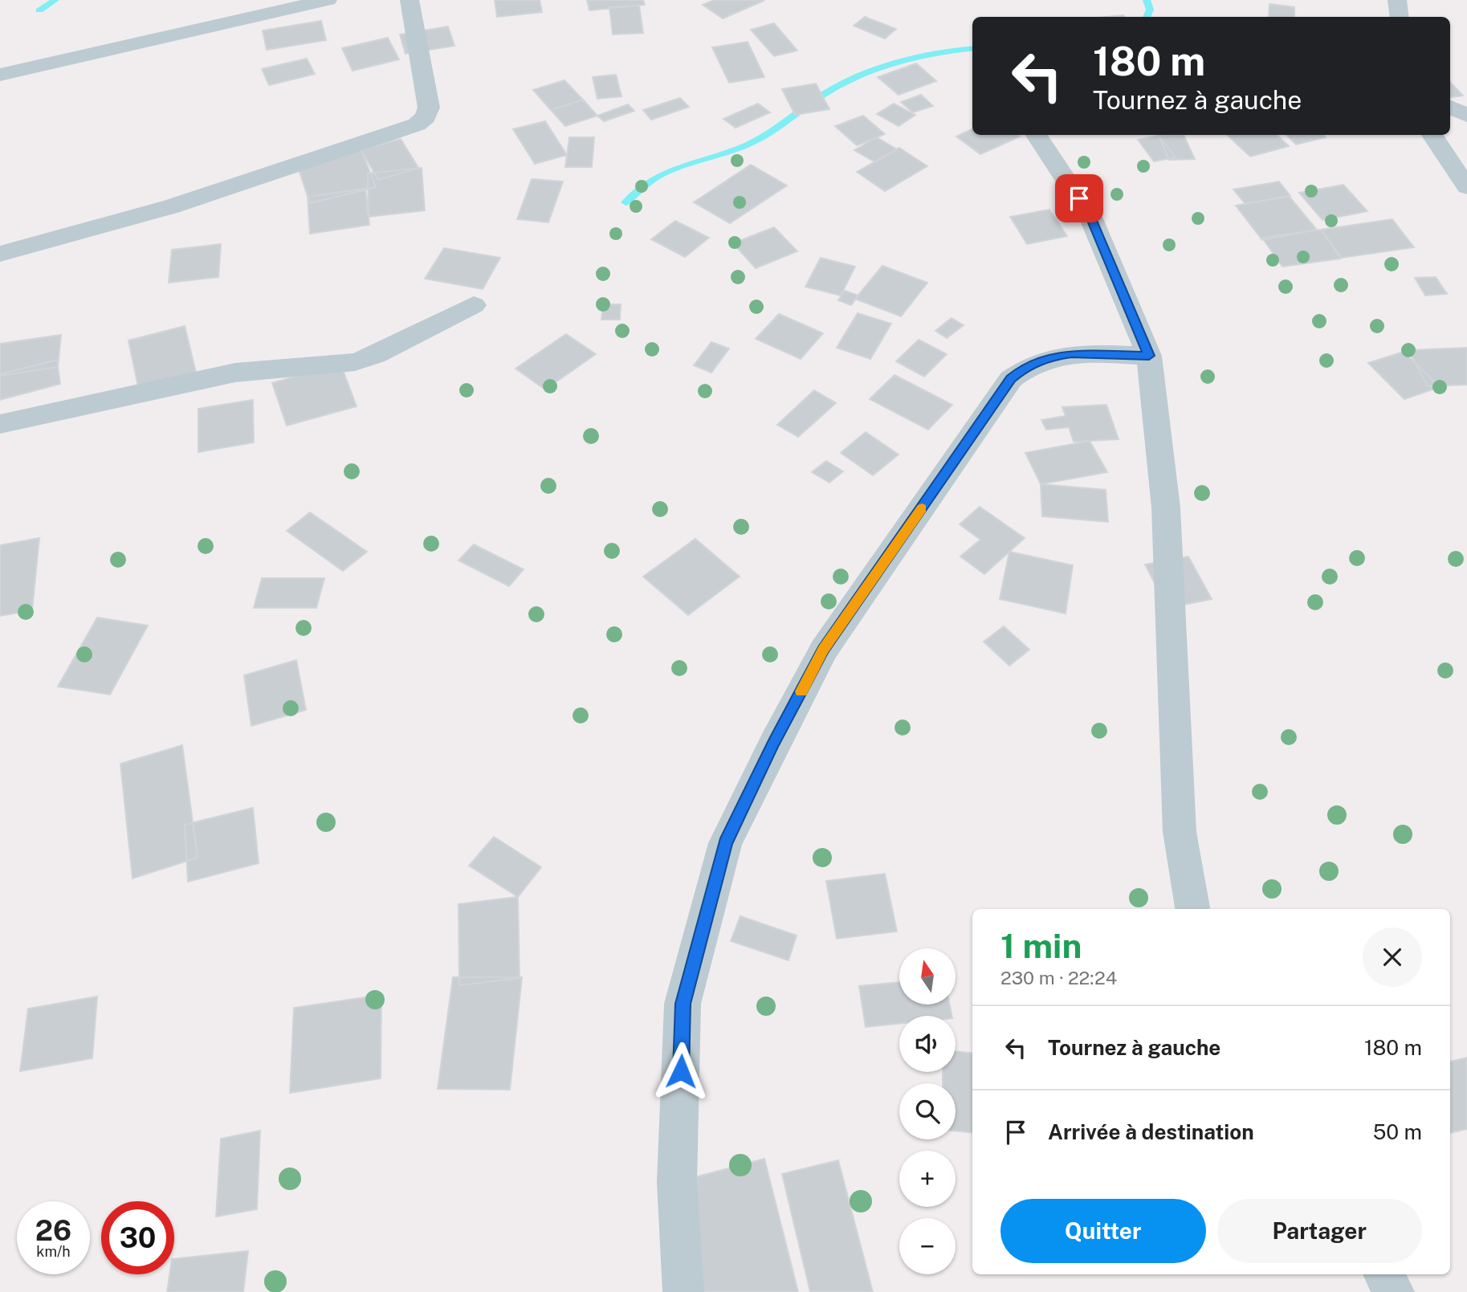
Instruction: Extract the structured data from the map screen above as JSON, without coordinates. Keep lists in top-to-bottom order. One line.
{"north":"top","page":{"turn":["180 m","Tournez à gauche"],"heading":["1 min","230 m · 22:24"],"map_buttons":["+","−"],"list":[{"name":"Tournez à gauche","value":"180 m"},{"name":"Arrivée à destination","value":"50 m"}],"buttons":["Quitter","Partager"],"speed":"26 km/h","limit":"30"}}
